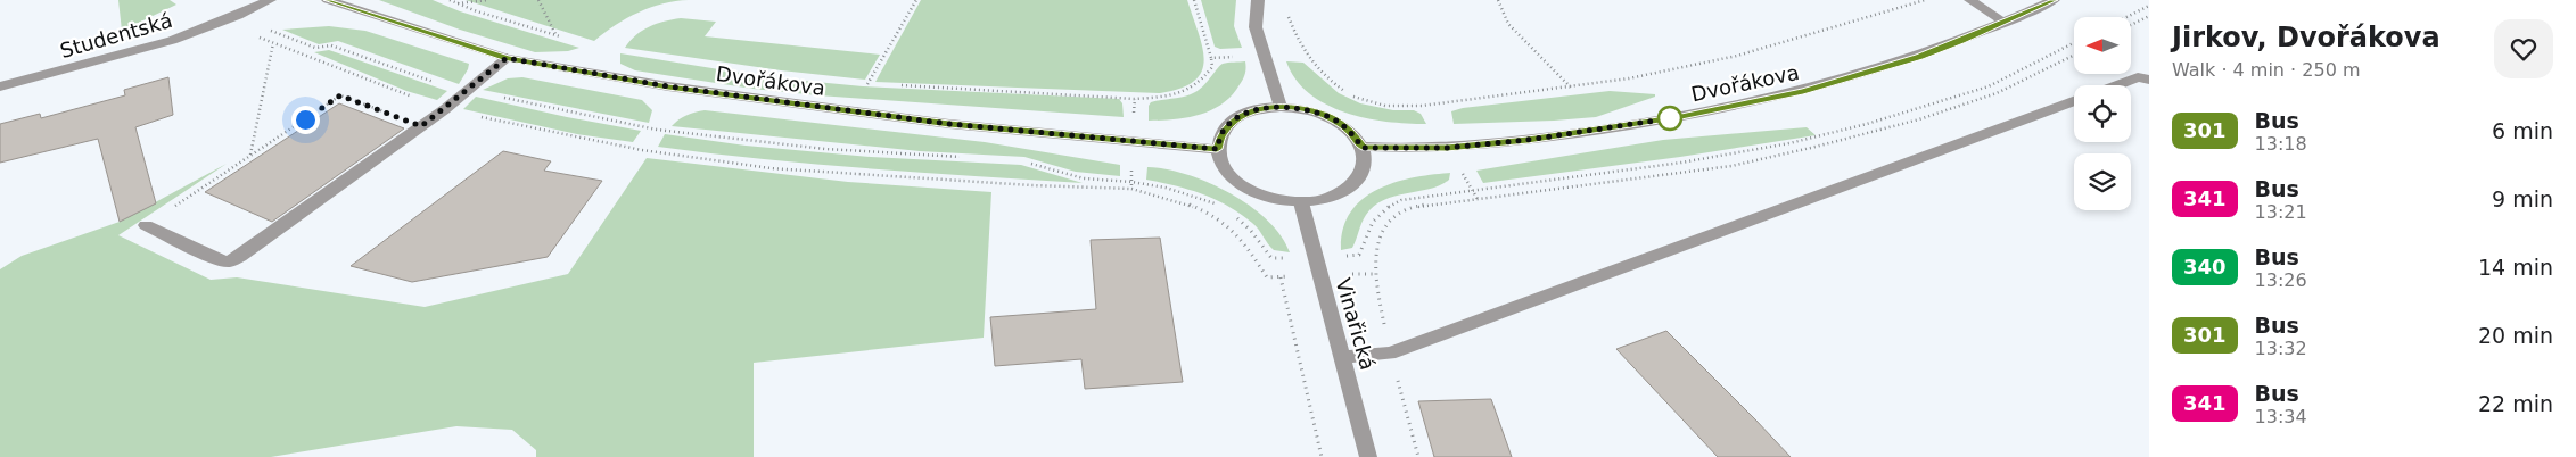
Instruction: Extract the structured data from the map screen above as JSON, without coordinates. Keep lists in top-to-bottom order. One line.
{"streets":{"street":["Studentská","Dvořákova","Vinařická"]},"crossings":[["Dvořákova","Vinařická"]],"lines":["bus line 301"],"north":"left","page":{"heading":["Jirkov, Dvořákova","Walk · 4 min · 250 m"],"list":[{"mark":"301","name":"Bus","note":"13:18","value":"6 min"},{"mark":"341","name":"Bus","note":"13:21","value":"9 min"},{"mark":"340","name":"Bus","note":"13:26","value":"14 min"},{"mark":"301","name":"Bus","note":"13:32","value":"20 min"},{"mark":"341","name":"Bus","note":"13:34","value":"22 min"}]}}
